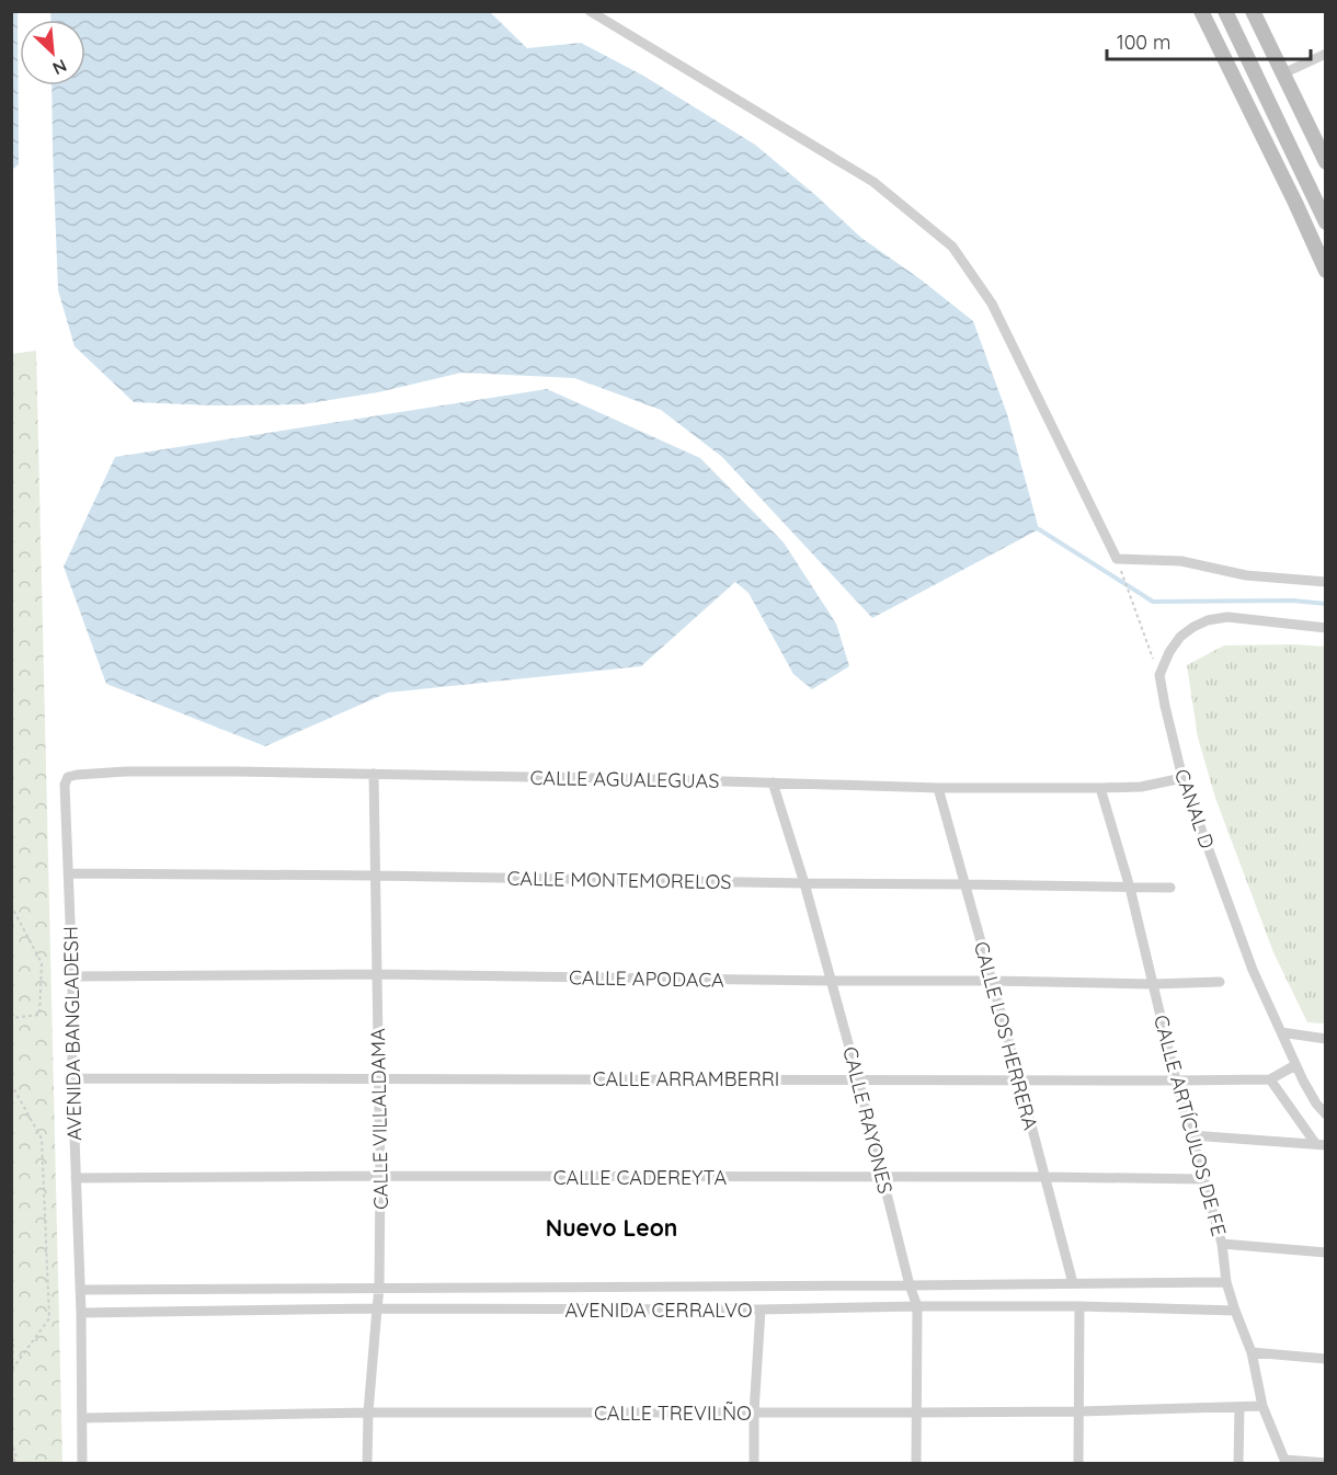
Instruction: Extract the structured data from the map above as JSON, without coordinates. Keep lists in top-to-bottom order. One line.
{"streets":{"street":["CALLE AGUALEGUAS","CANAL D","CALLE MONTEMORELOS","CALLE APODACA","AVENIDA BANGLADESH","CALLE LOS HERRERA","CALLE ARRAMBERRI","CALLE VILLALDAMA","CALLE RAYONES","CALLE ARTÍCULOS DE FE","CALLE CADEREYTA","AVENIDA CERRALVO","CALLE TREVILÑO"]},"crossings":[["CALLE AGUALEGUAS","CANAL D"],["CALLE AGUALEGUAS","AVENIDA BANGLADESH"],["CALLE AGUALEGUAS","CALLE LOS HERRERA"],["CALLE AGUALEGUAS","CALLE VILLALDAMA"],["CALLE AGUALEGUAS","CALLE RAYONES"],["CALLE AGUALEGUAS","CALLE ARTÍCULOS DE FE"],["CALLE MONTEMORELOS","AVENIDA BANGLADESH"],["CALLE MONTEMORELOS","CALLE LOS HERRERA"],["CALLE MONTEMORELOS","CALLE VILLALDAMA"],["CALLE MONTEMORELOS","CALLE RAYONES"],["CALLE MONTEMORELOS","CALLE ARTÍCULOS DE FE"],["CALLE APODACA","AVENIDA BANGLADESH"],["CALLE APODACA","CALLE LOS HERRERA"],["CALLE APODACA","CALLE VILLALDAMA"],["CALLE APODACA","CALLE RAYONES"],["CALLE APODACA","CALLE ARTÍCULOS DE FE"],["AVENIDA BANGLADESH","CALLE ARRAMBERRI"],["AVENIDA BANGLADESH","CALLE CADEREYTA"],["AVENIDA BANGLADESH","AVENIDA CERRALVO"],["AVENIDA BANGLADESH","CALLE TREVILÑO"],["CALLE LOS HERRERA","CALLE ARRAMBERRI"],["CALLE LOS HERRERA","CALLE CADEREYTA"],["CALLE LOS HERRERA","AVENIDA CERRALVO"],["CALLE ARRAMBERRI","CALLE VILLALDAMA"],["CALLE ARRAMBERRI","CALLE RAYONES"],["CALLE ARRAMBERRI","CALLE ARTÍCULOS DE FE"],["CALLE VILLALDAMA","CALLE CADEREYTA"],["CALLE VILLALDAMA","AVENIDA CERRALVO"],["CALLE VILLALDAMA","CALLE TREVILÑO"],["CALLE RAYONES","CALLE CADEREYTA"],["CALLE RAYONES","AVENIDA CERRALVO"],["CALLE RAYONES","CALLE TREVILÑO"],["CALLE ARTÍCULOS DE FE","CALLE CADEREYTA"],["CALLE ARTÍCULOS DE FE","AVENIDA CERRALVO"],["CALLE ARTÍCULOS DE FE","CALLE TREVILÑO"]],"districts":["Nuevo Leon"],"scale_bar":"100 m","north":"bottom right"}
